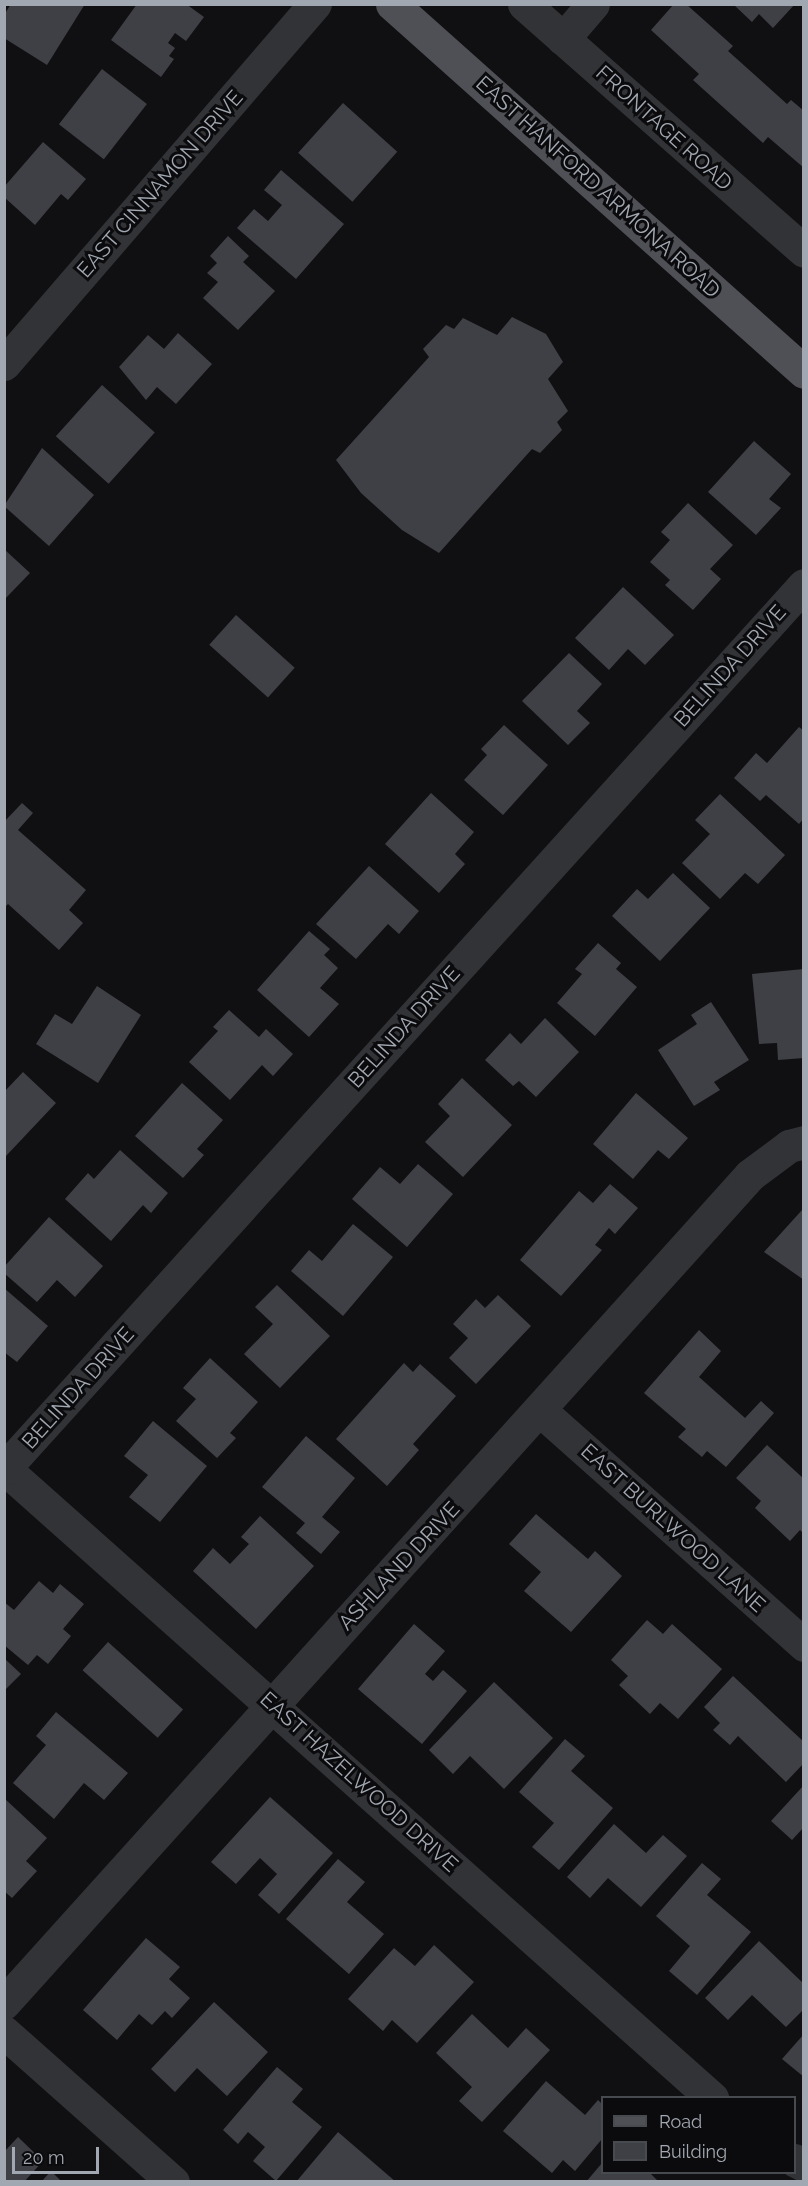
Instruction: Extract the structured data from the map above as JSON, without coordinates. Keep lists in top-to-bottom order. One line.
{"streets":{"main road":["EAST HANFORD ARMONA ROAD"],"street":["FRONTAGE ROAD","EAST CINNAMON DRIVE","BELINDA DRIVE","EAST BURLWOOD LANE","ASHLAND DRIVE","EAST HAZELWOOD DRIVE"]},"crossings":[["BELINDA DRIVE","EAST HAZELWOOD DRIVE"],["EAST BURLWOOD LANE","ASHLAND DRIVE"],["ASHLAND DRIVE","EAST HAZELWOOD DRIVE"]],"legend":["Road","Building"],"scale_bar":"20 m"}
